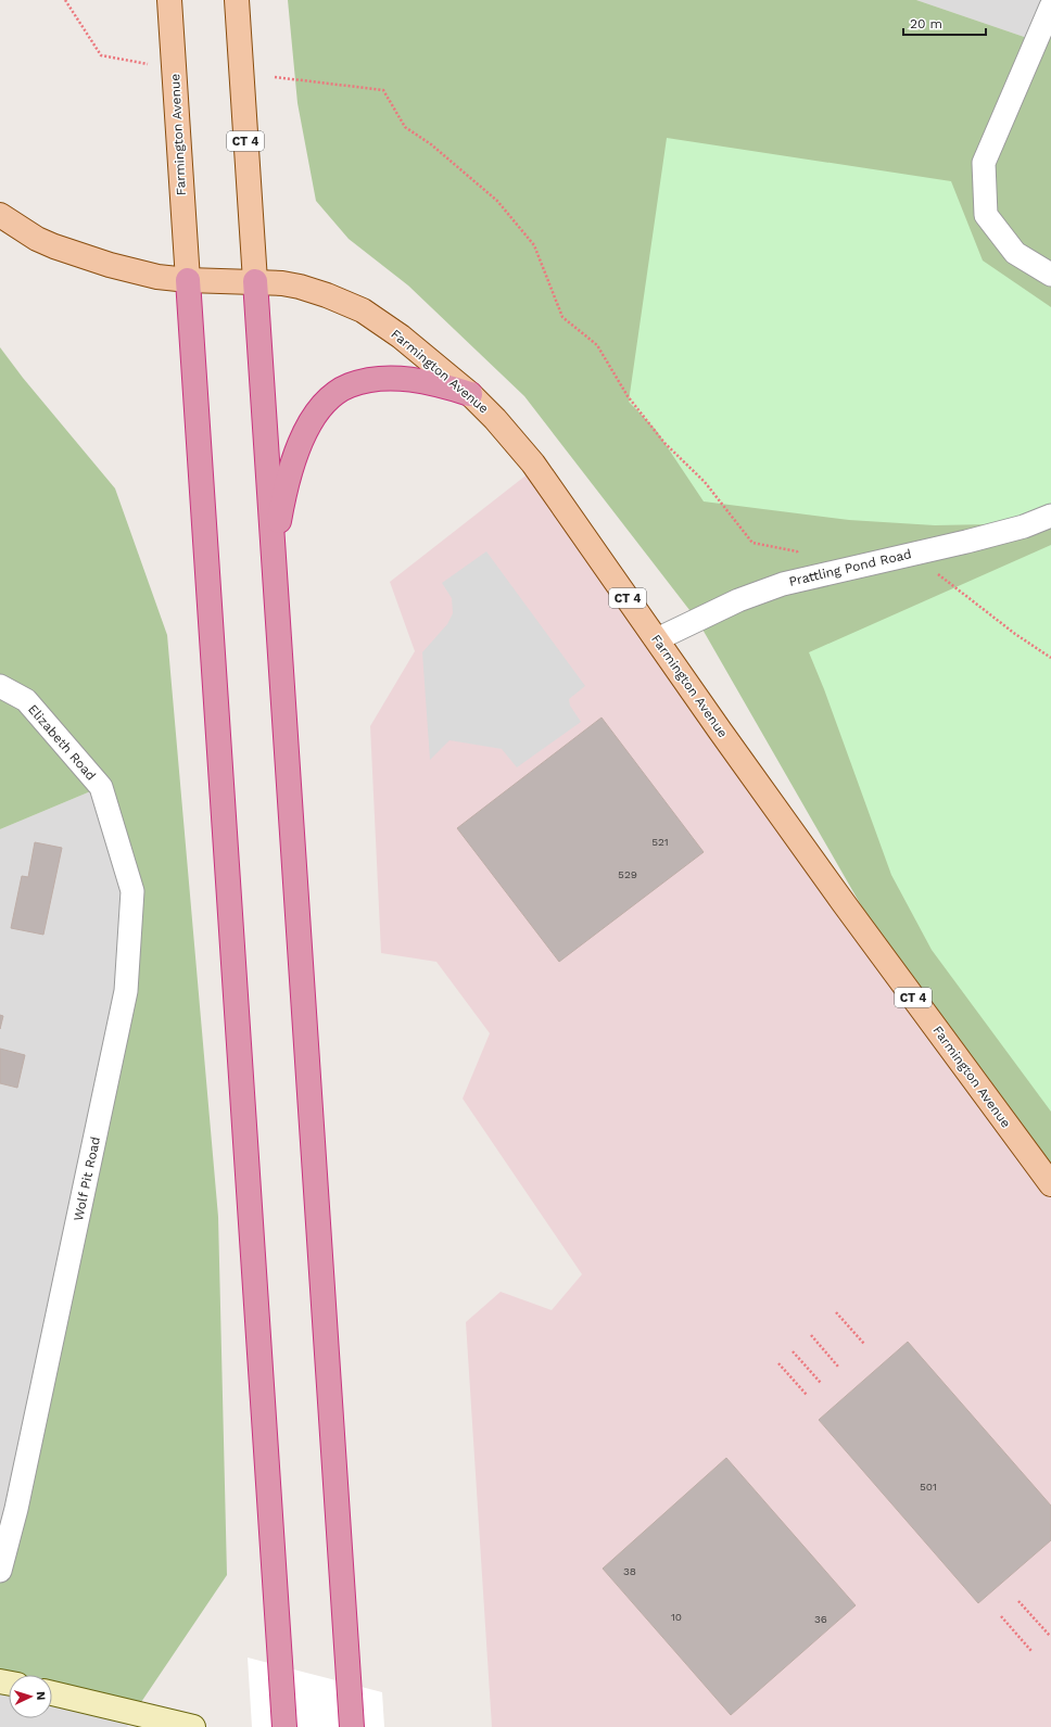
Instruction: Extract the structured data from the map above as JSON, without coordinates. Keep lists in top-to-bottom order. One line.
{"streets":{"main road":["Farmington Avenue","CT 4"],"street":["Prattling Pond Road","Elizabeth Road","Wolf Pit Road"]},"crossings":[["Farmington Avenue","CT 4"],["Farmington Avenue","Prattling Pond Road"],["Elizabeth Road","Wolf Pit Road"]],"house_numbers":["521","529","501","38","10","36"],"scale_bar":"20 m","north":"right"}
